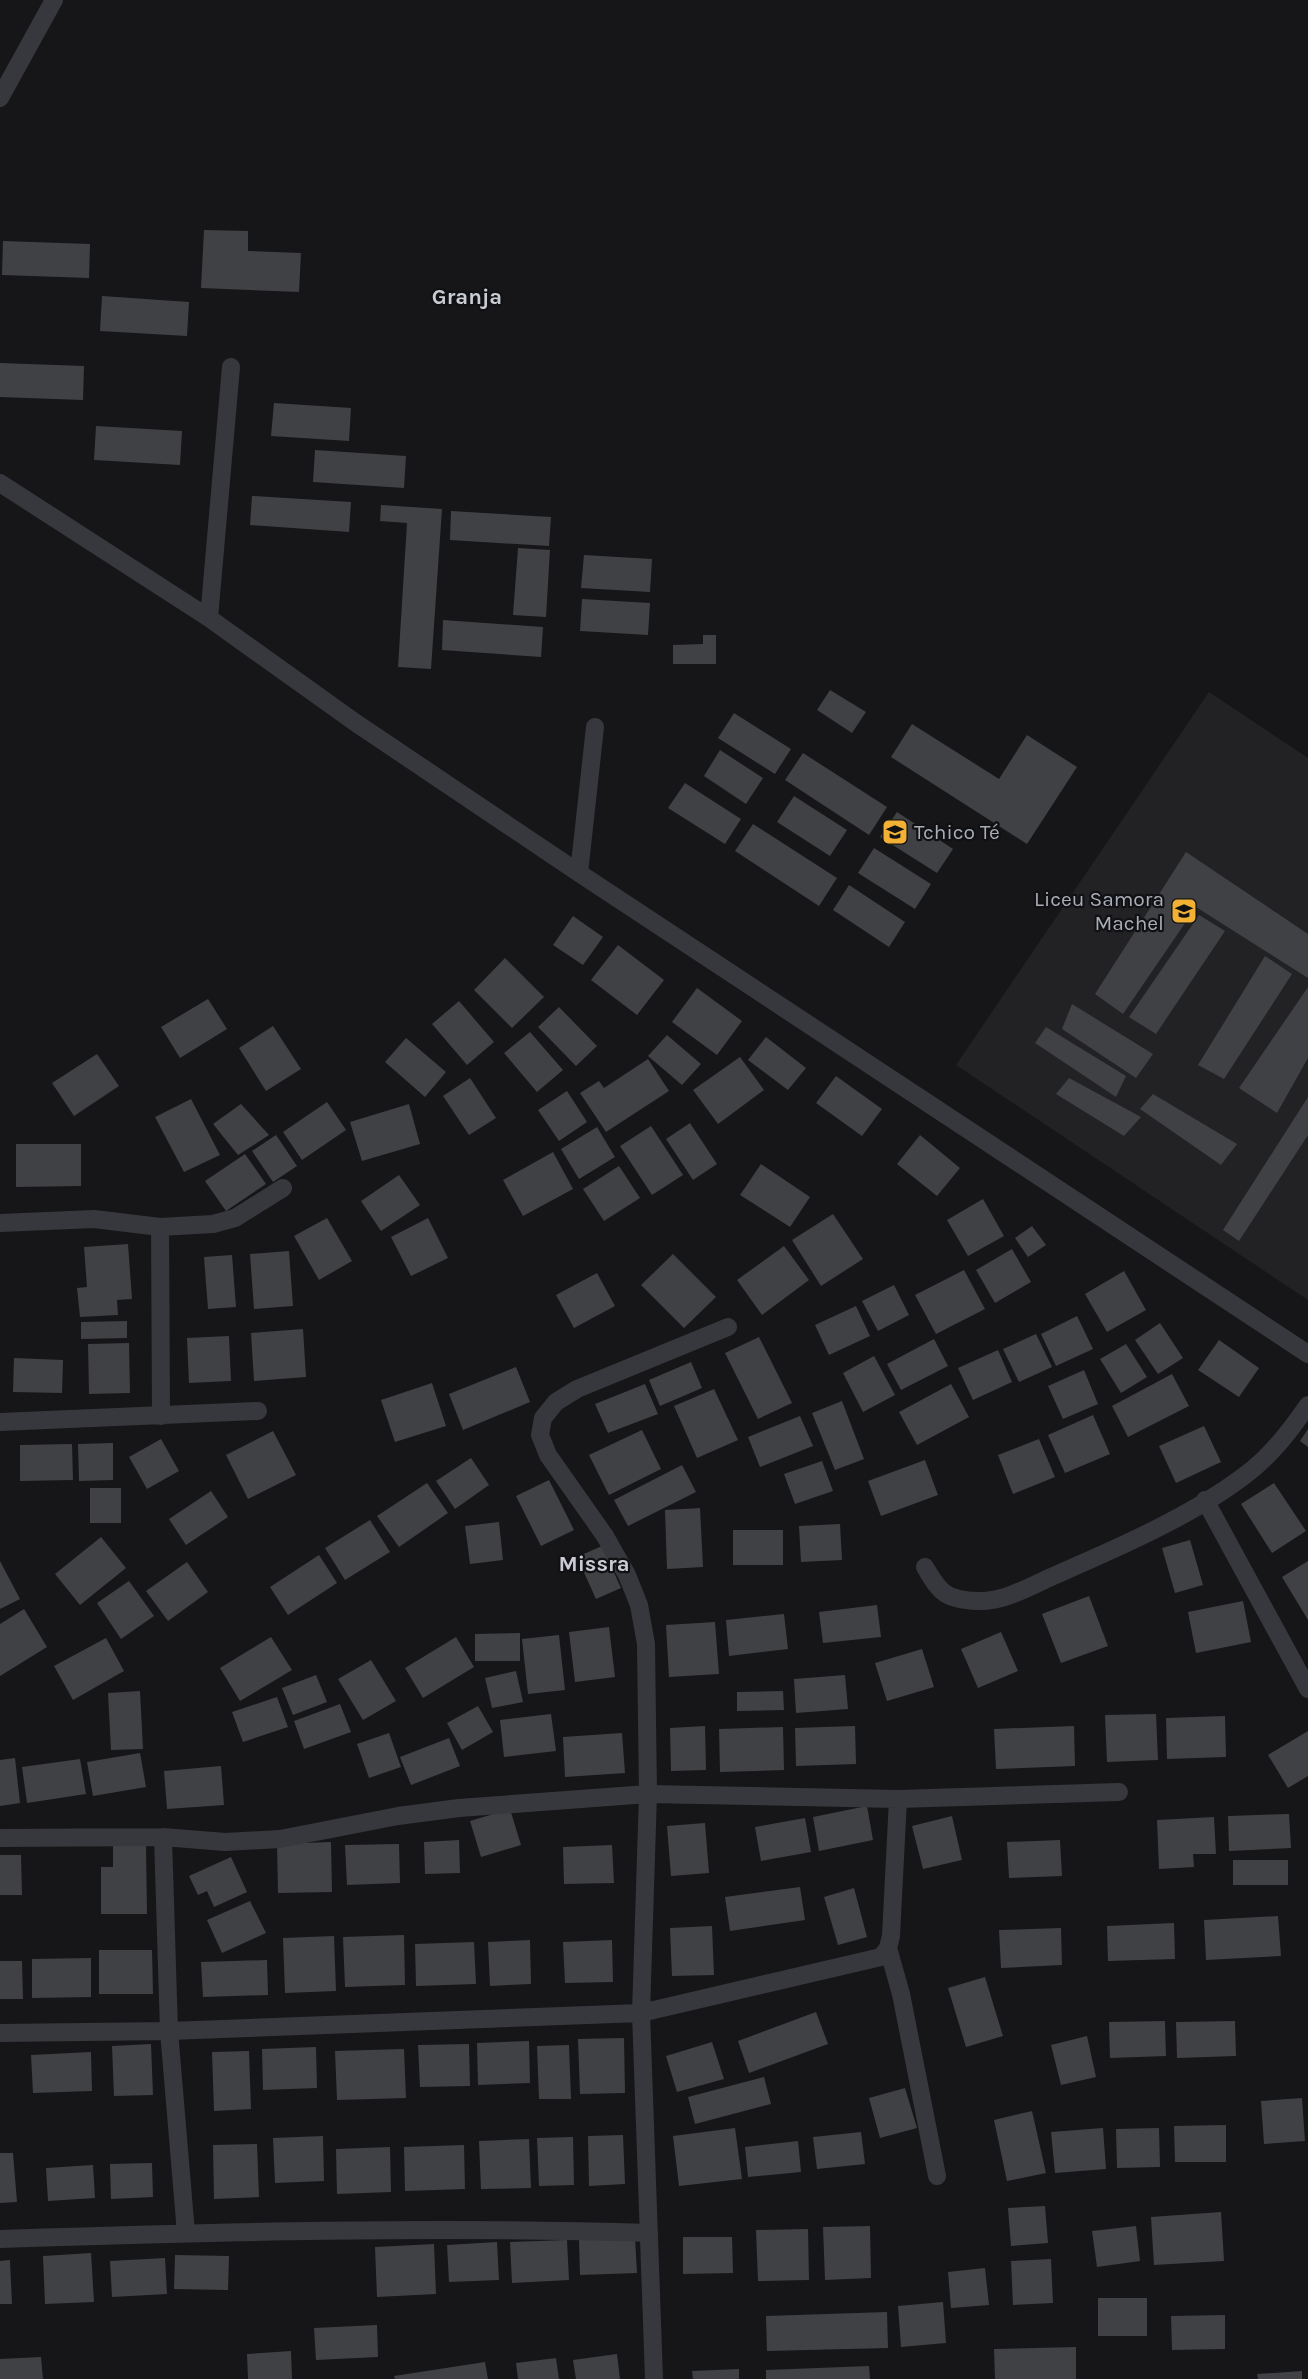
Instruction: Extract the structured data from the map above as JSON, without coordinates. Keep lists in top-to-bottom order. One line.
{"districts":["Granja","Missra"],"places":{"school or university":["Tchico Té","Liceu Samora Machel"]}}
